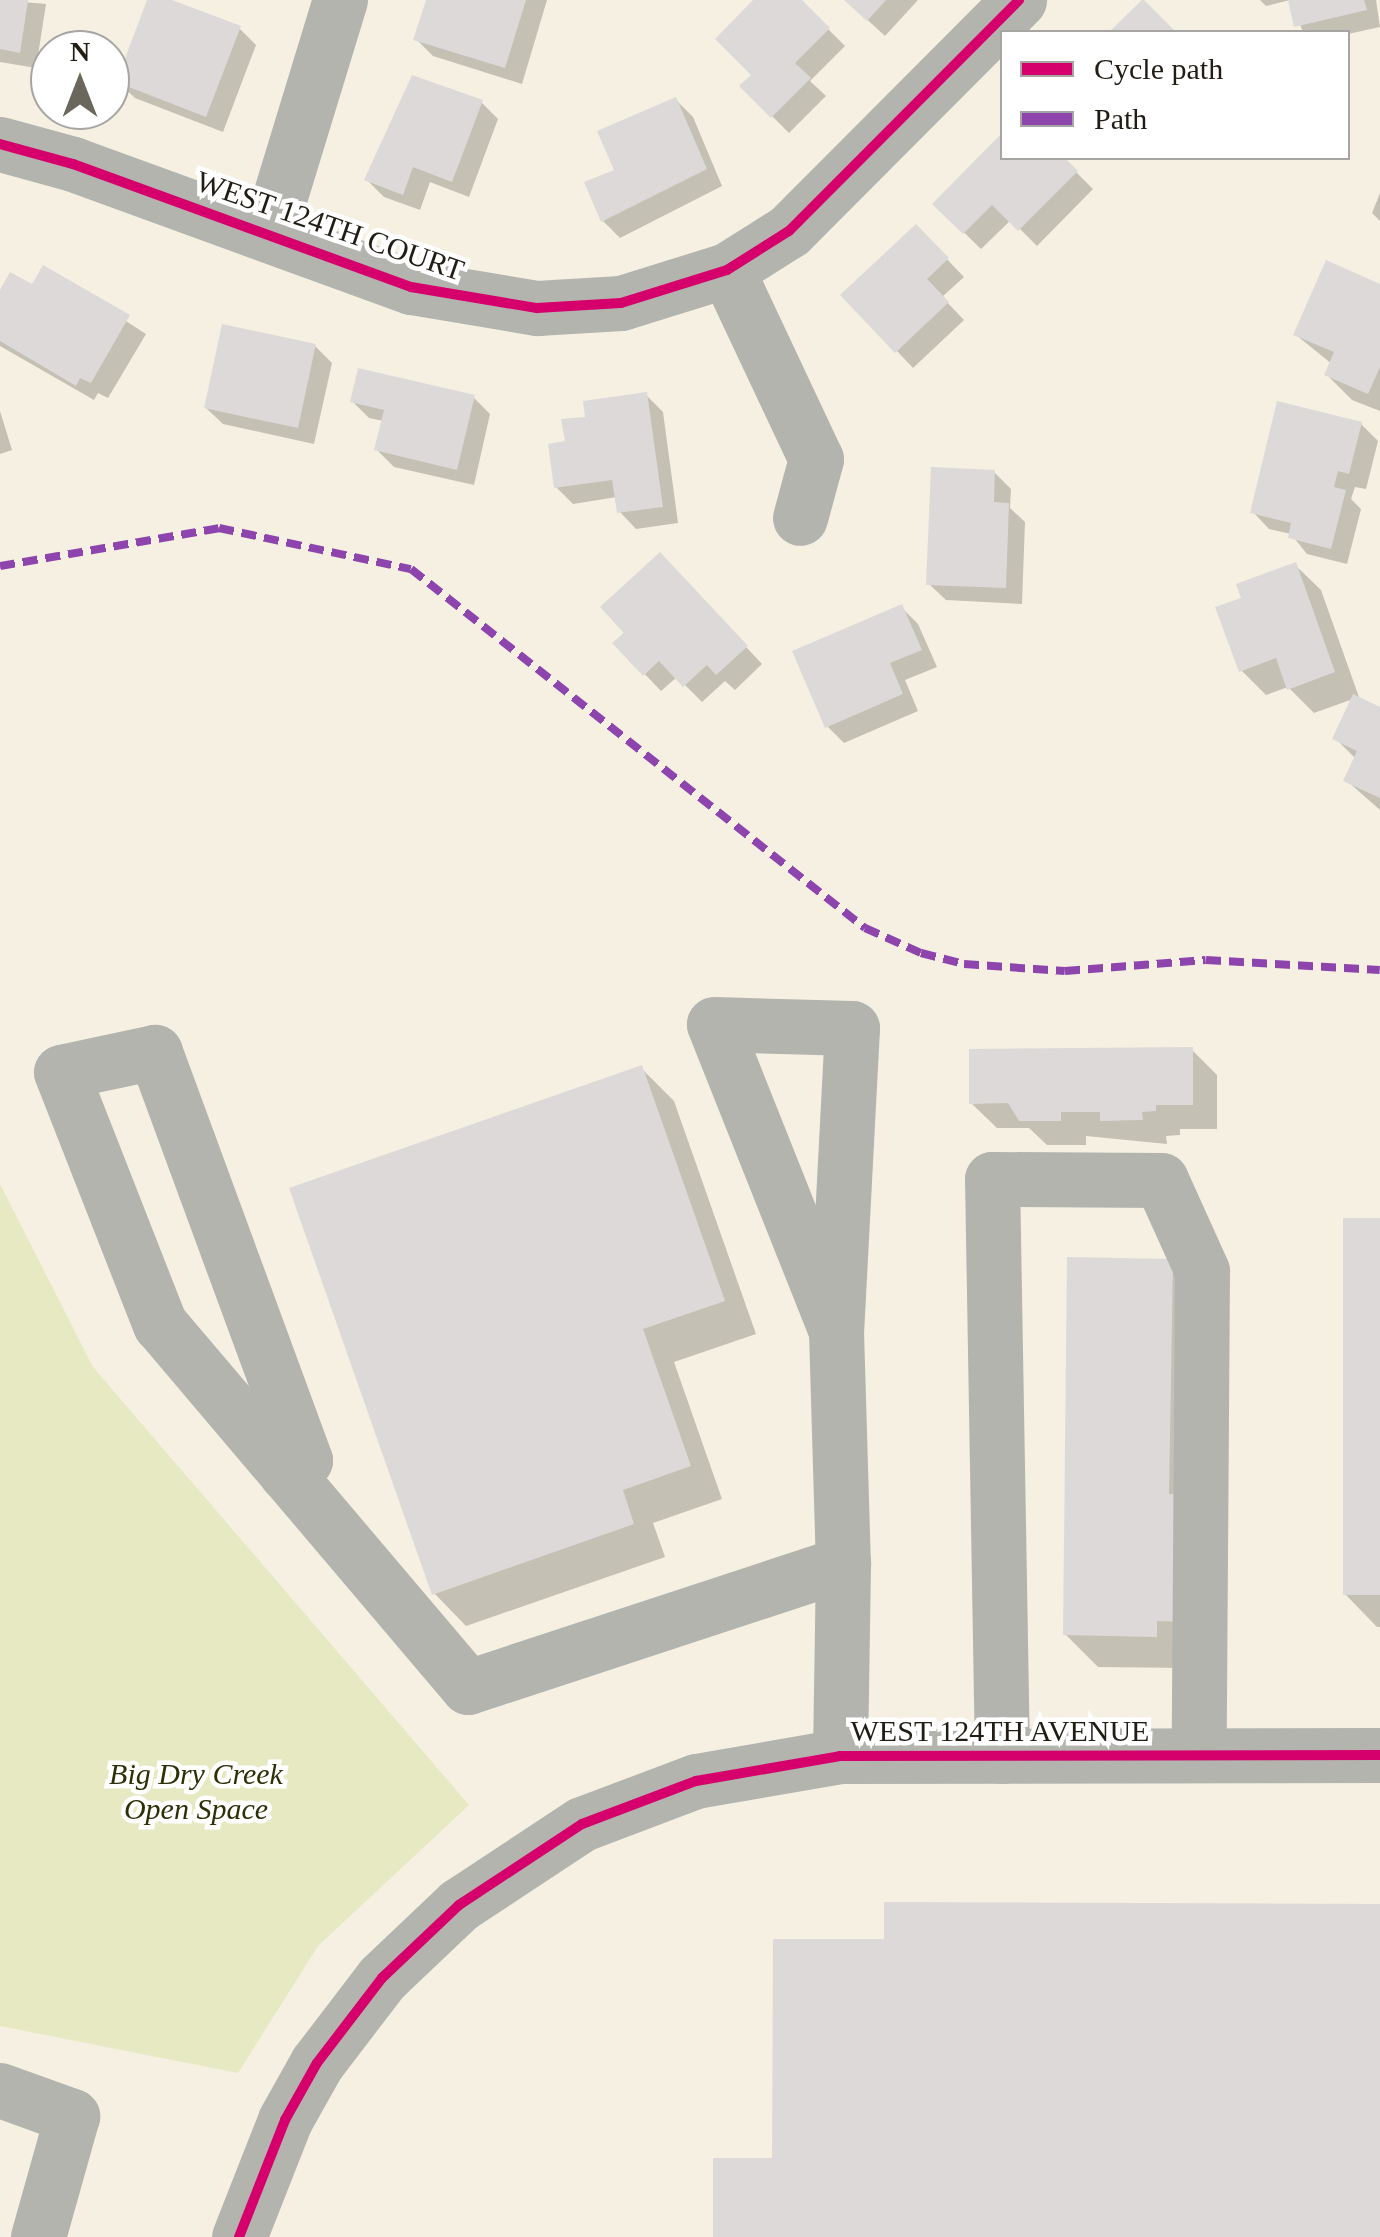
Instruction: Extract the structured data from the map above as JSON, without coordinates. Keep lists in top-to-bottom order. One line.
{"streets":{"street":["WEST 124TH COURT","WEST 124TH AVENUE"]},"parks":["Big Dry Creek Open Space"],"legend":["Cycle path","Path"],"north":"top"}
